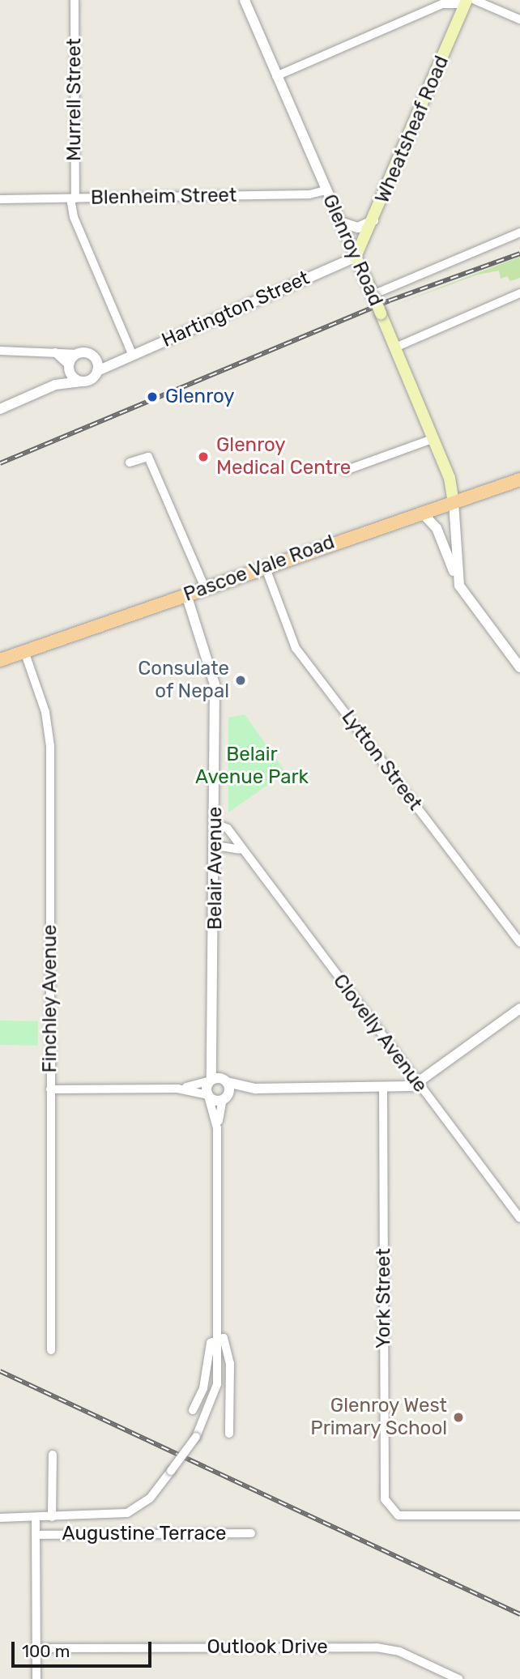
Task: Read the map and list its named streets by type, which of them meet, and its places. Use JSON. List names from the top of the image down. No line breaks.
{"streets":{"main road":["Wheatsheaf Road","Glenroy Road","Pascoe Vale Road"],"street":["Murrell Street","Blenheim Street","Hartington Street","Lytton Street","Belair Avenue","Finchley Avenue","Clovelly Avenue","York Street","Augustine Terrace","Outlook Drive"]},"crossings":[["Murrell Street","Blenheim Street"],["Murrell Street","Hartington Street"],["Wheatsheaf Road","Glenroy Road"],["Wheatsheaf Road","Hartington Street"],["Blenheim Street","Glenroy Road"],["Glenroy Road","Hartington Street"],["Glenroy Road","Pascoe Vale Road"],["Pascoe Vale Road","Lytton Street"],["Pascoe Vale Road","Belair Avenue"],["Pascoe Vale Road","Finchley Avenue"],["Belair Avenue","Clovelly Avenue"]],"parks":["Belair Avenue Park"],"places":["Glenroy","Glenroy Medical Centre","Consulate of Nepal","Glenroy West Primary School"],"scale_bar":"100 m"}
